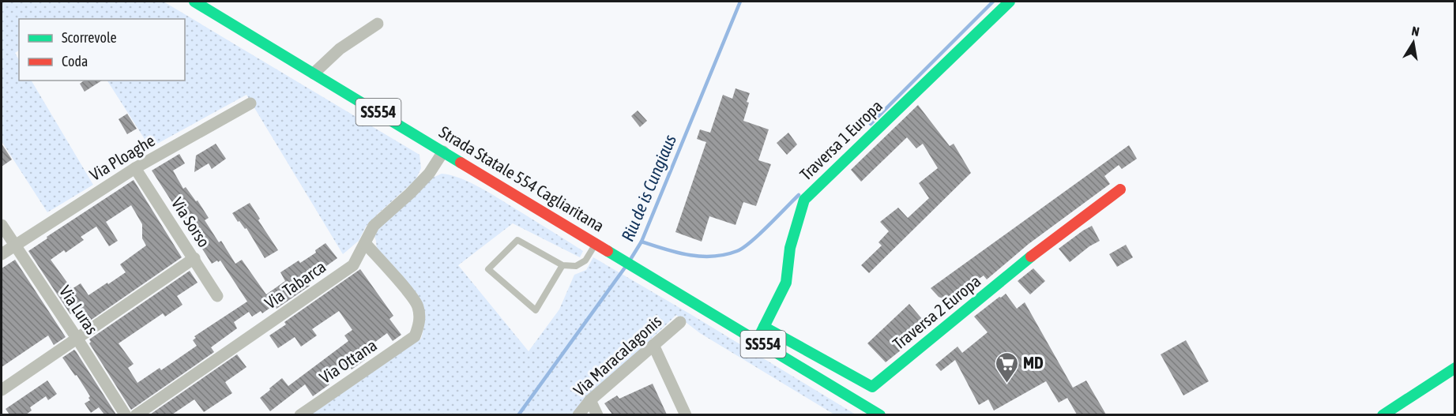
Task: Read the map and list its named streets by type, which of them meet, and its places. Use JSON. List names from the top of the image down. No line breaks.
{"streets":{"street":["SS554","Traversa 1 Europa","Via Ploaghe","Strada Statale 554 Cagliaritana","Via Sorso","Via Tabarca","Via Luras","Traversa 2 Europa","Via Maracalagonis","Via Ottana"]},"crossings":[["Traversa 1 Europa","Strada Statale 554 Cagliaritana"],["Traversa 1 Europa","Traversa 2 Europa"],["Via Ploaghe","Via Sorso"],["Via Ploaghe","Via Luras"],["Strada Statale 554 Cagliaritana","Via Tabarca"],["Via Tabarca","Via Ottana"]],"water":["Riu de is Cungiaus"],"places":{"supermarket":["MD"]},"legend":["Scorrevole","Coda"],"north":"top"}
